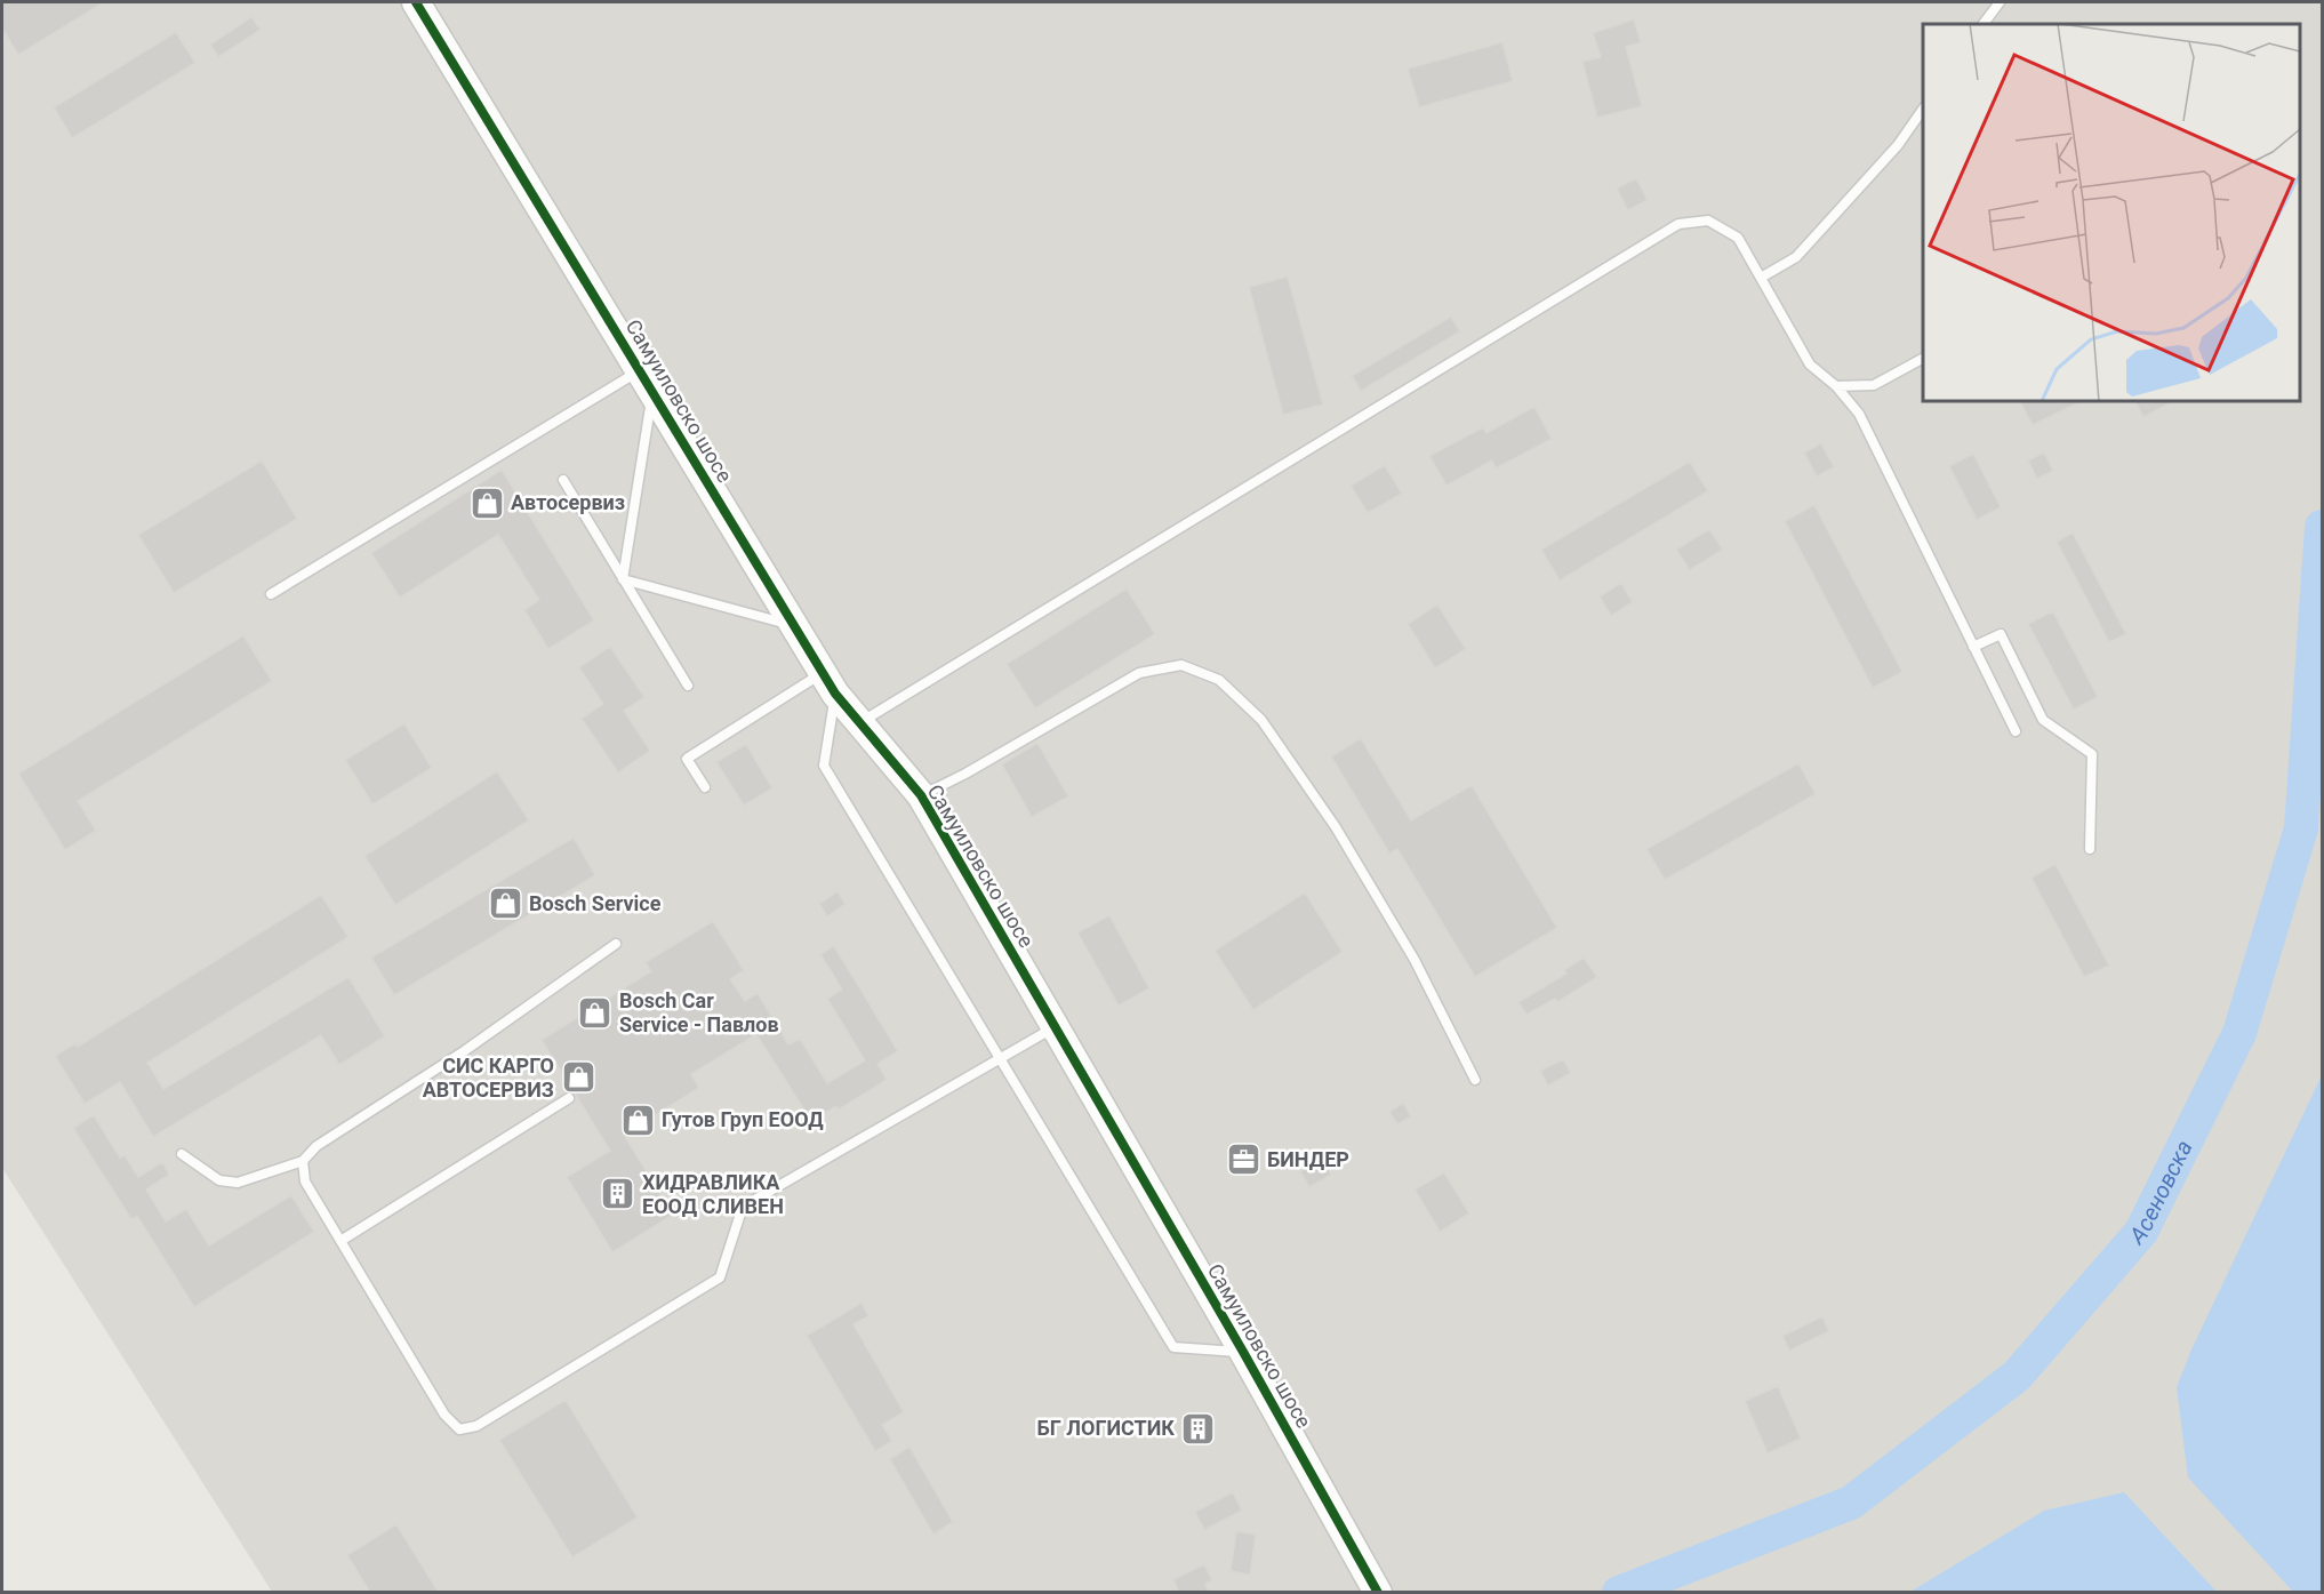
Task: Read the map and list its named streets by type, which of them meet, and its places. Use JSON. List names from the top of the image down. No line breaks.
{"streets":{"street":["Самуиловско шосе"]},"water":["Асеновска"],"places":{"shop":["Автосервиз","Bosch Service","Bosch Car Service - Павлов","СИС КАРГО АВТОСЕРВИЗ","Гутов Груп ЕООД"],"office":["БИНДЕР"],"building":["ХИДРАВЛИКА ЕООД СЛИВЕН","БГ ЛОГИСТИК"]}}
